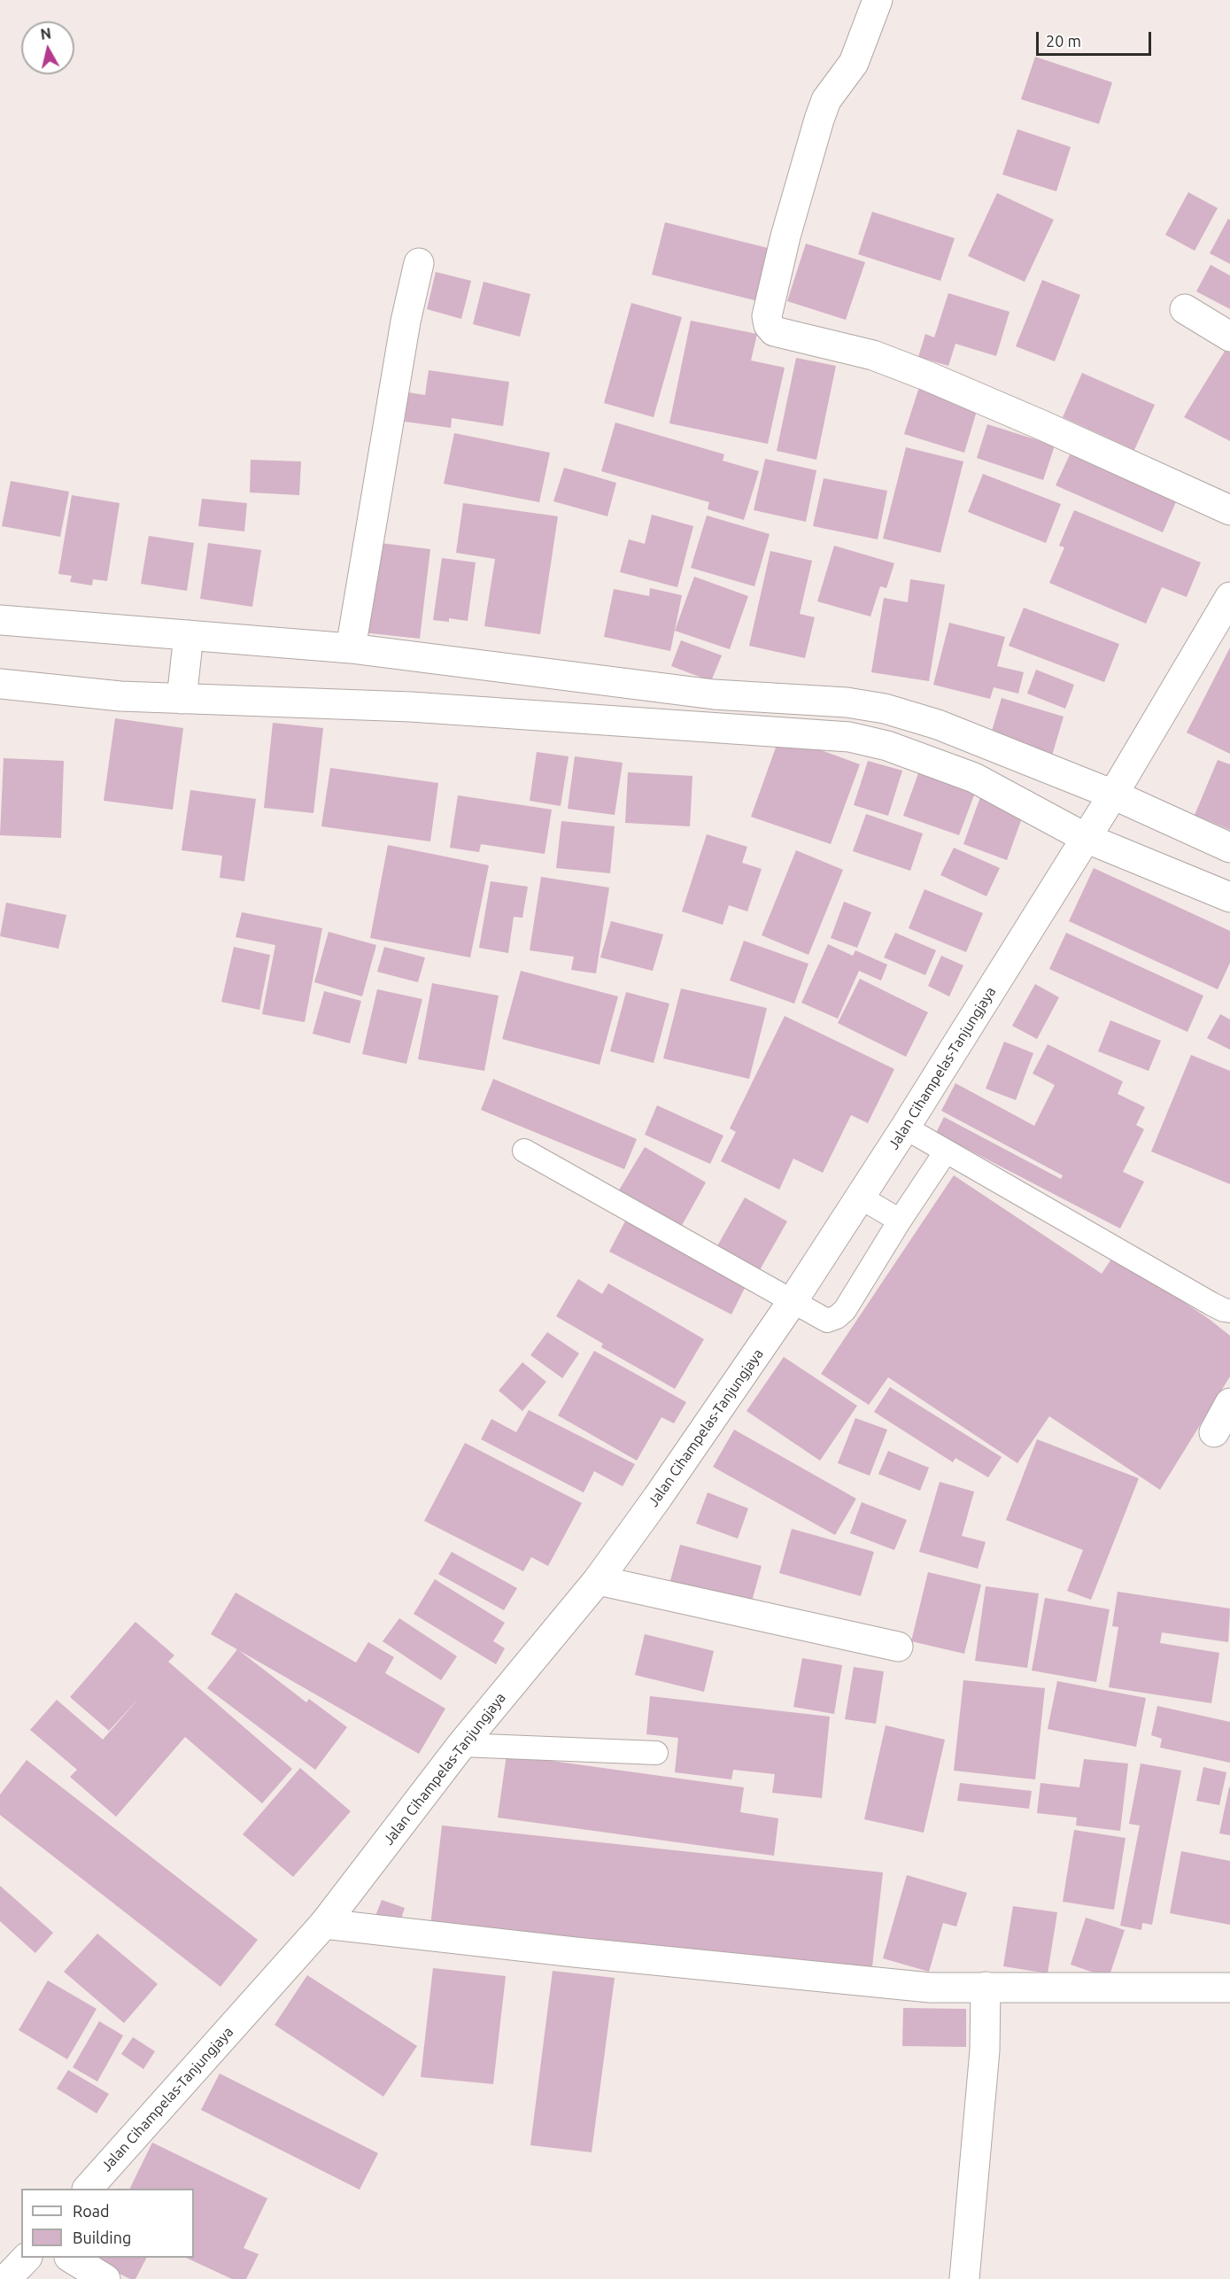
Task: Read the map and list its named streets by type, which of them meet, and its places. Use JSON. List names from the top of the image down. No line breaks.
{"streets":{"street":["Jalan Cihampelas-Tanjungjaya"]},"legend":["Road","Building"],"scale_bar":"20 m","north":"top"}
